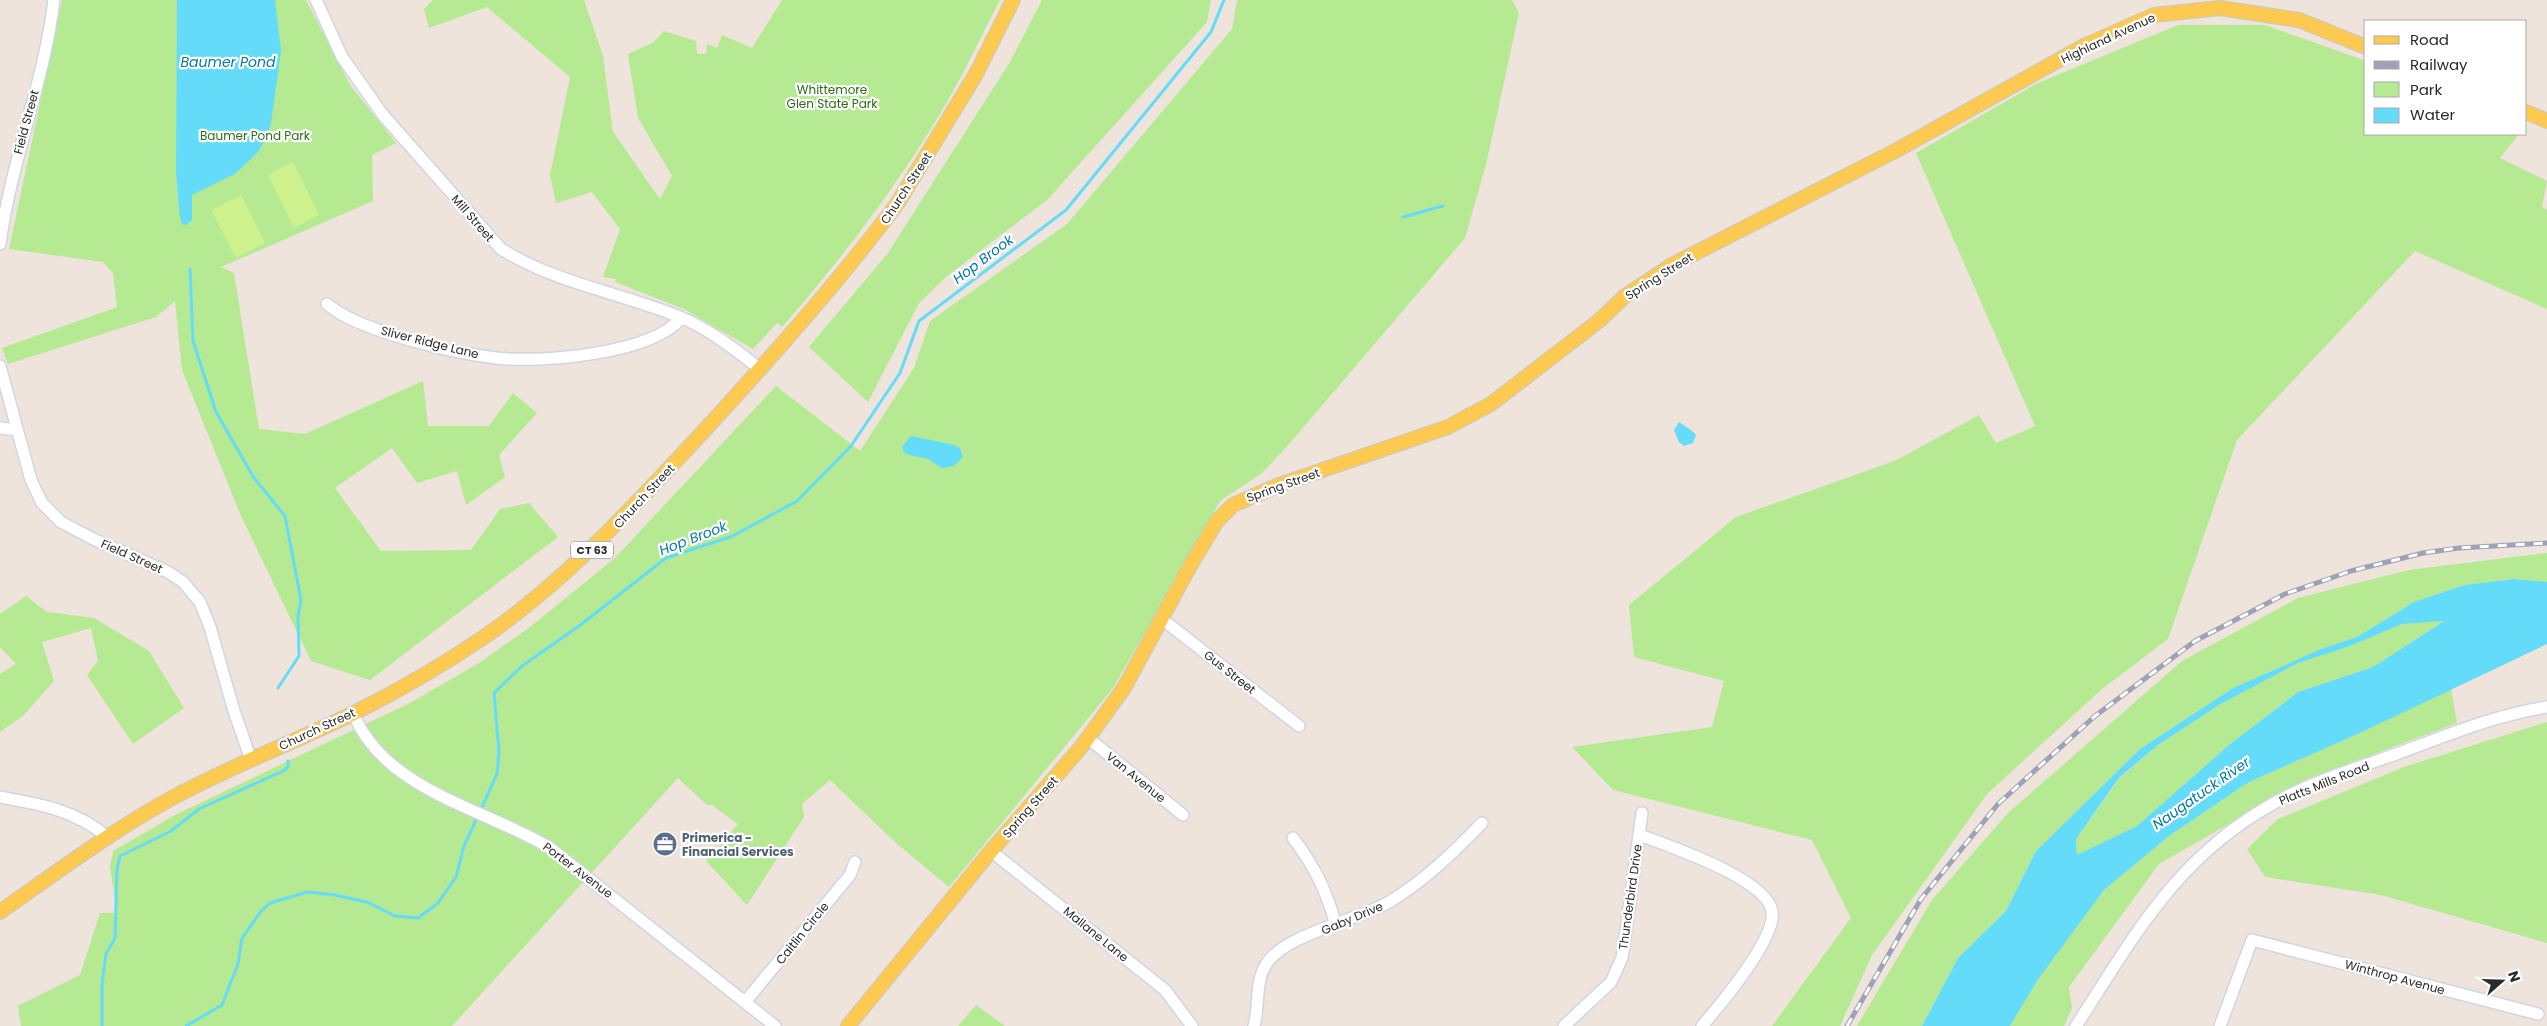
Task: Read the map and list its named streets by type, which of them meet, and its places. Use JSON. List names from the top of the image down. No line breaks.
{"streets":{"main road":["Highland Avenue","Church Street","Spring Street","CT 63"],"street":["Field Street","Mill Street","Sliver Ridge Lane","Gus Street","Van Avenue","Platts Mills Road","Porter Avenue","Thunderbird Drive","Gaby Drive","Caitlin Circle","Mallane Lane","Winthrop Avenue"]},"crossings":[["Highland Avenue","Spring Street"],["Field Street","Church Street"],["Church Street","Mill Street"],["Church Street","Porter Avenue"],["Mill Street","Sliver Ridge Lane"],["Spring Street","Gus Street"],["Spring Street","Van Avenue"],["Spring Street","Mallane Lane"],["Porter Avenue","Caitlin Circle"]],"water":["Baumer Pond","Hop Brook","Naugatuck River"],"parks":["Whittemore Glen State Park","Baumer Pond Park"],"places":{"office":["Primerica - Financial Services"]},"legend":["Road","Railway","Park","Water"],"north":"right"}
